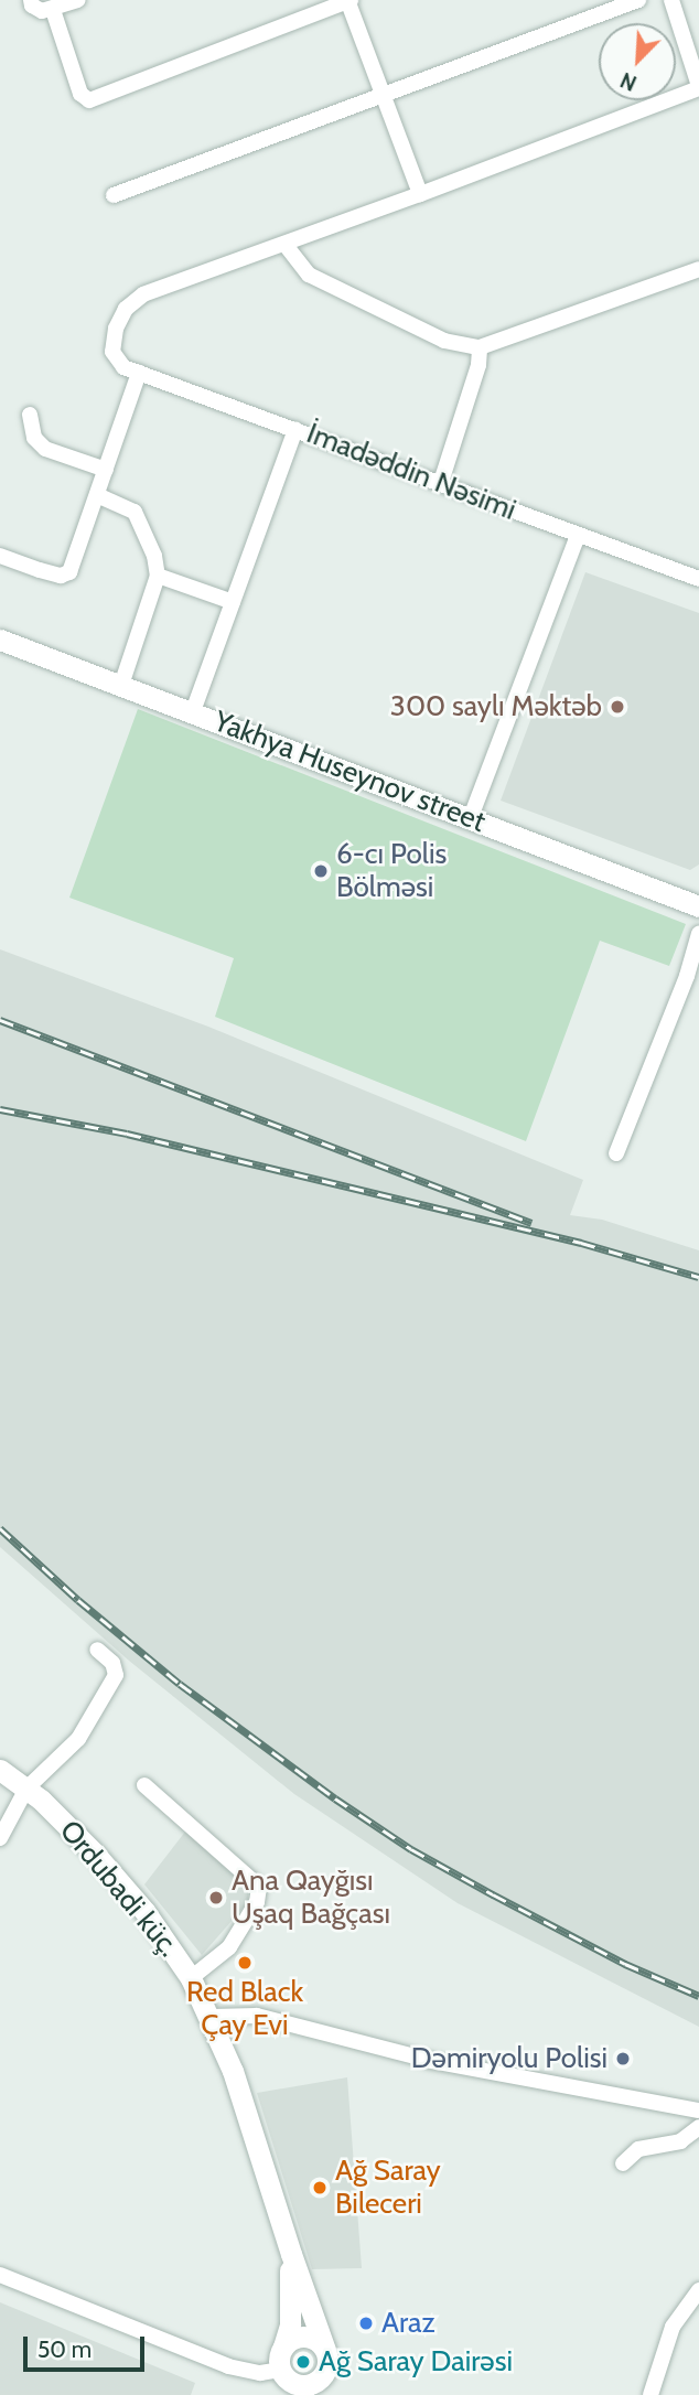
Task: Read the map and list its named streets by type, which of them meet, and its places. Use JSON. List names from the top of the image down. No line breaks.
{"streets":{"main road":["Yakhya Huseynov street","Ordubadi küç."],"street":["İmadəddin Nəsimi"]},"places":["300 saylı Məktəb","6-cı Polis Bölməsi","Ana Qayğısı Uşaq Bağçası","Red Black Çay Evi","Dəmiryolu Polisi","Ağ Saray Bileceri","Araz","Ağ Saray Dairəsi"],"scale_bar":"50 m","north":"bottom left"}
